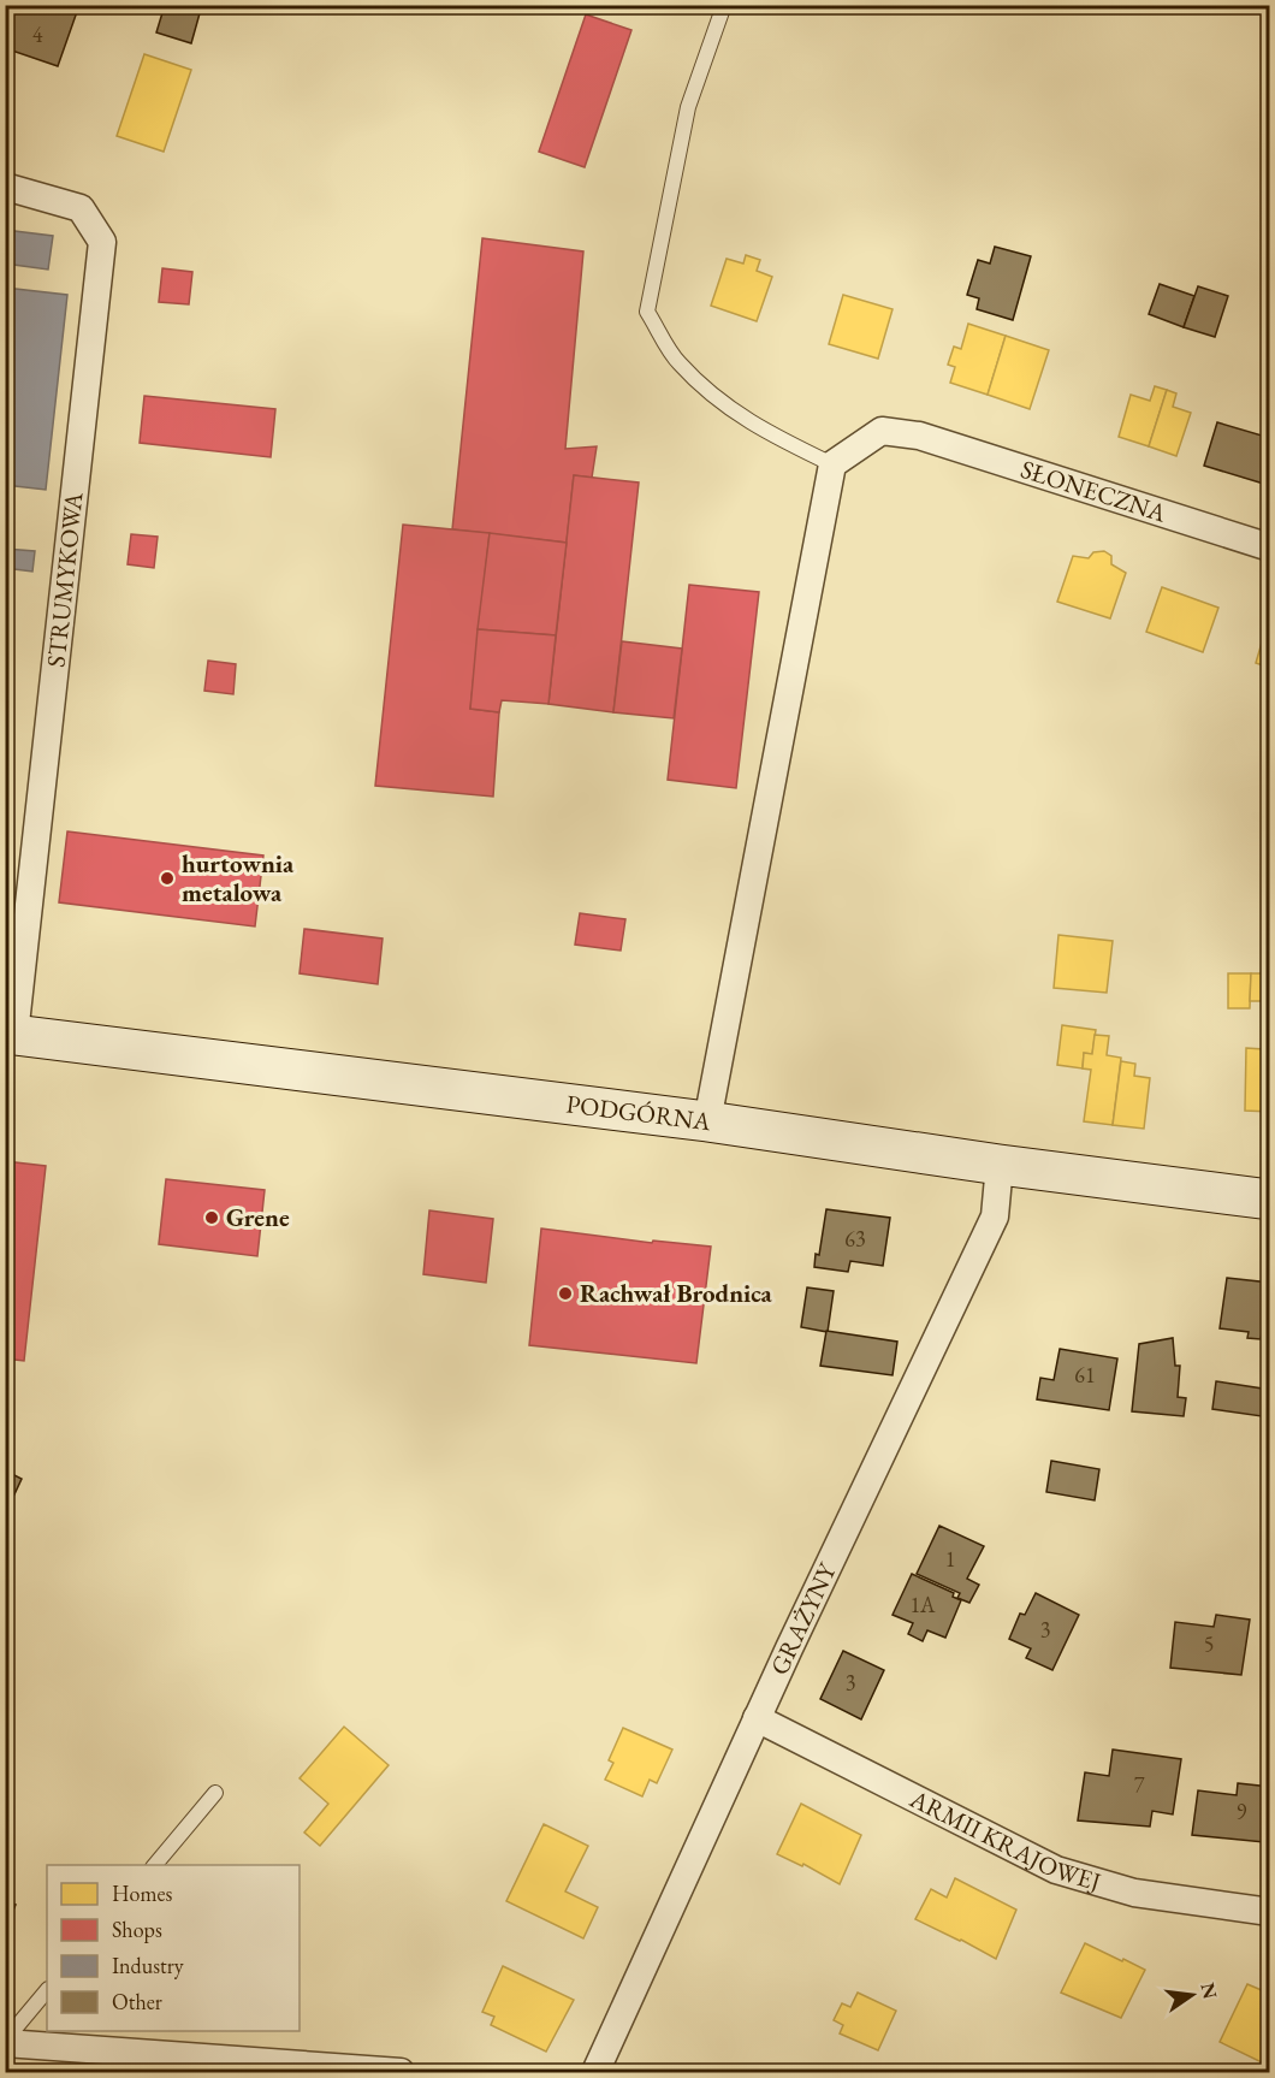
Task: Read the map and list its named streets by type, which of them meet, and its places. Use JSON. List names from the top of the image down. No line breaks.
{"streets":{"main road":["PODGÓRNA"],"street":["SŁONECZNA","STRUMYKOWA","GRAŻYNY","ARMII KRAJOWEJ"]},"crossings":[["STRUMYKOWA","PODGÓRNA"],["PODGÓRNA","GRAŻYNY"],["GRAŻYNY","ARMII KRAJOWEJ"]],"places":["hurtownia metalowa","Grene","Rachwał Brodnica"],"house_numbers":["4","63","61","1","1A","3","5","3","7","9"],"legend":["Homes","Shops","Industry","Other"],"north":"right"}
